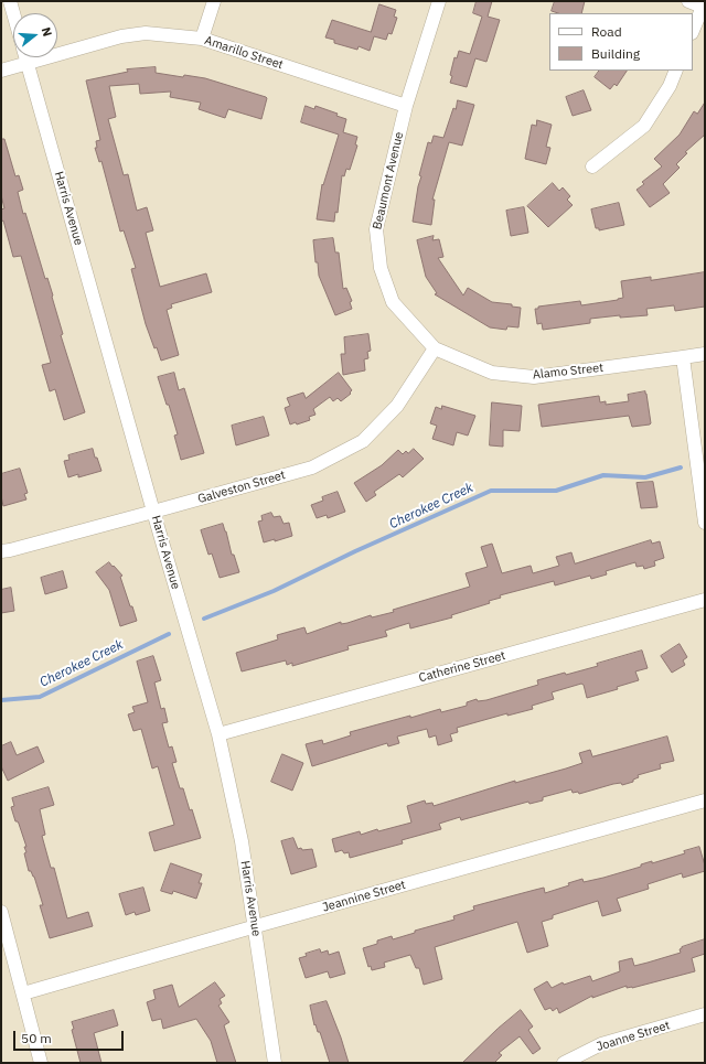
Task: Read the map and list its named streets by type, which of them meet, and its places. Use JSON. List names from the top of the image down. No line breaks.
{"streets":{"street":["Amarillo Street","Beaumont Avenue","Harris Avenue","Alamo Street","Galveston Street","Catherine Street","Jeannine Street","Joanne Street"]},"crossings":[["Amarillo Street","Beaumont Avenue"],["Amarillo Street","Harris Avenue"],["Beaumont Avenue","Alamo Street"],["Beaumont Avenue","Galveston Street"],["Harris Avenue","Galveston Street"],["Harris Avenue","Catherine Street"],["Harris Avenue","Jeannine Street"],["Alamo Street","Galveston Street"]],"water":["Cherokee Creek"],"legend":["Road","Building"],"scale_bar":"50 m","north":"right"}
